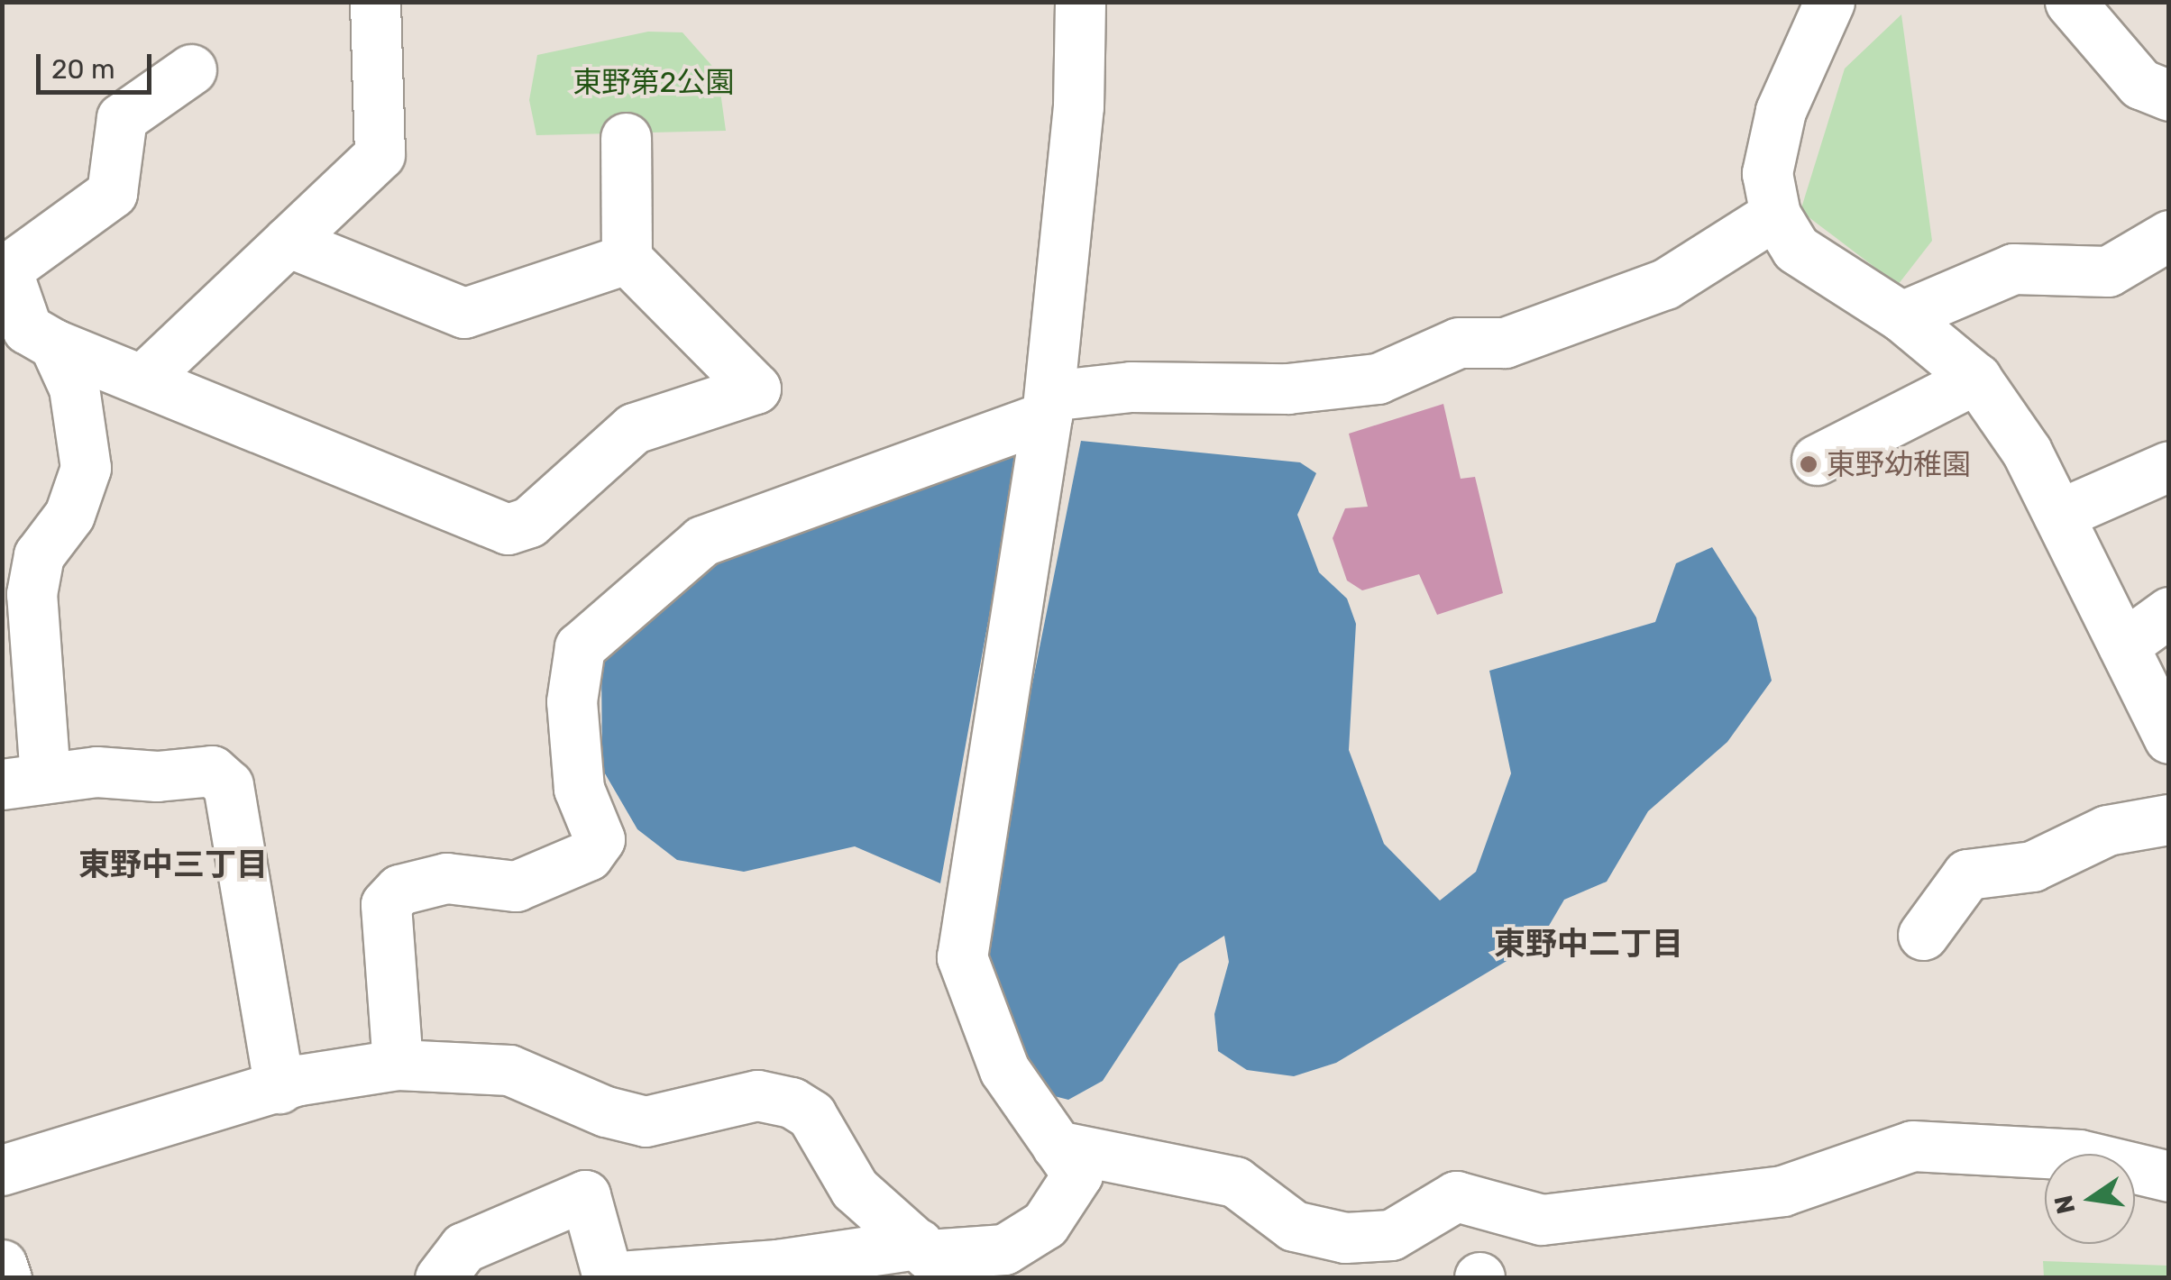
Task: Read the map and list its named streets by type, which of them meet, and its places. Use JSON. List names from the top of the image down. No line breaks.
{"districts":["東野中三丁目","東野中二丁目"],"parks":["東野第2公園"],"places":["東野幼稚園"],"scale_bar":"20 m","north":"left"}
